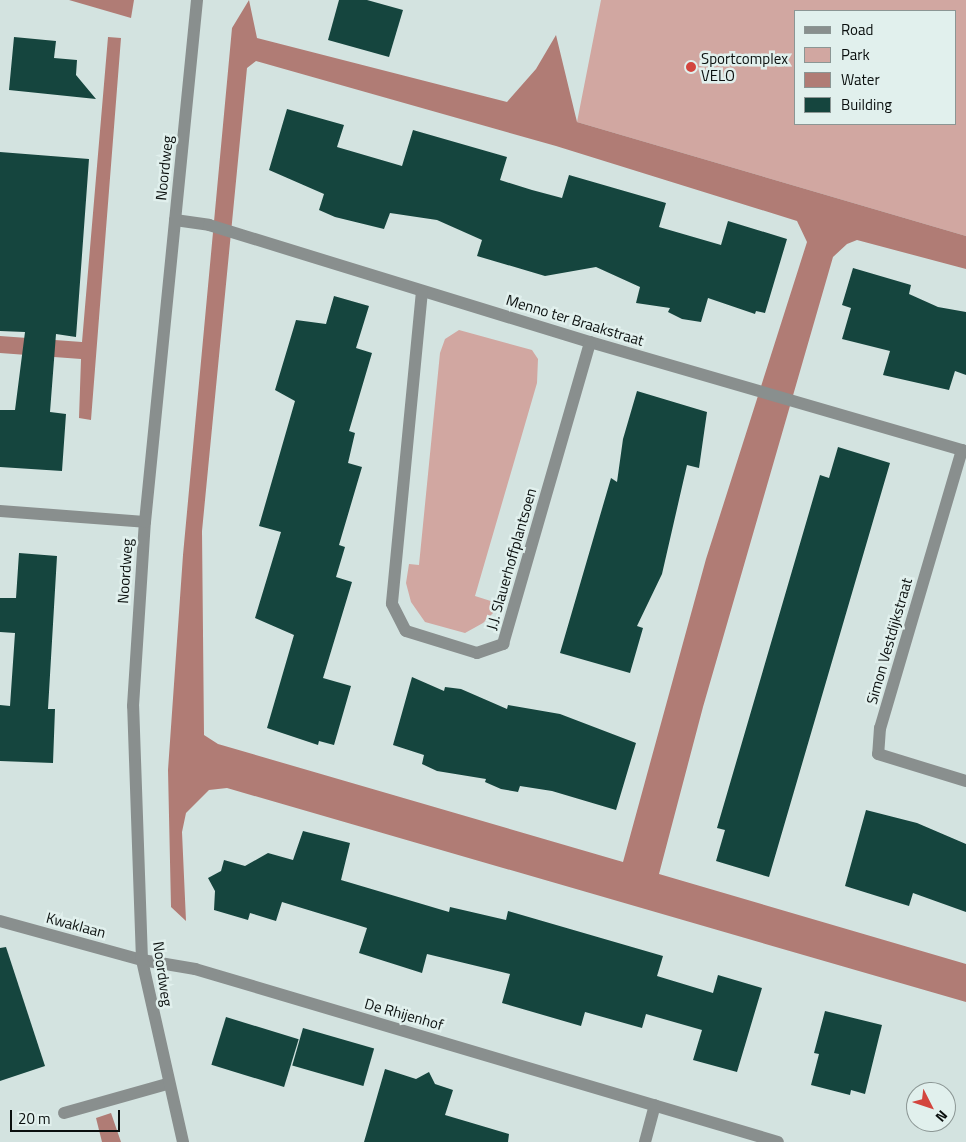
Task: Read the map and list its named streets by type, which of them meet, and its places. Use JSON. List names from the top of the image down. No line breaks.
{"streets":{"street":["Noordweg","Menno ter Braakstraat","J.J. Slauerhoffplantsoen","Simon Vestdijkstraat","Kwaklaan","De Rhijenhof"]},"crossings":[["Noordweg","Menno ter Braakstraat"],["Noordweg","Kwaklaan"],["Noordweg","De Rhijenhof"],["Menno ter Braakstraat","J.J. Slauerhoffplantsoen"],["Menno ter Braakstraat","Simon Vestdijkstraat"],["Kwaklaan","De Rhijenhof"]],"places":["Sportcomplex VELO"],"legend":["Road","Park","Water","Building"],"scale_bar":"20 m","north":"bottom right"}
